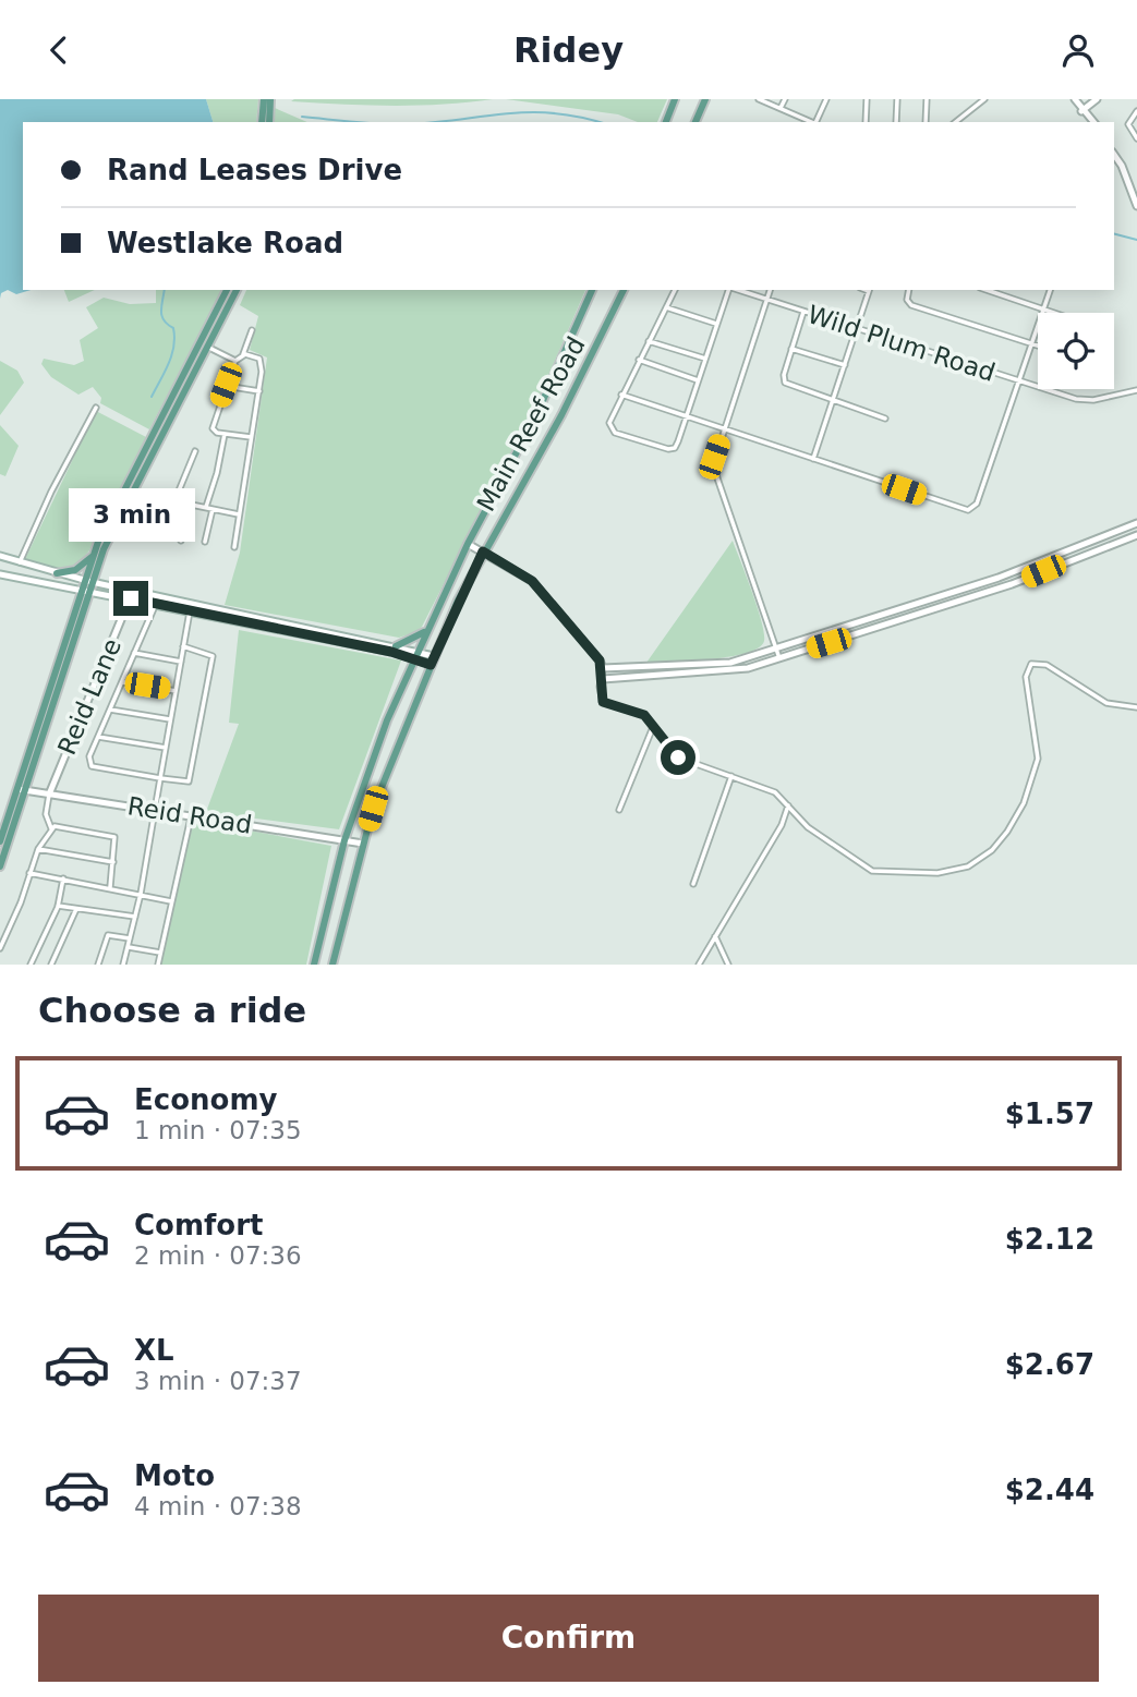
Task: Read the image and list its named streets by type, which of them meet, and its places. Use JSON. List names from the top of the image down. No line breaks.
{"streets":{"main road":["Main Reef Road"],"street":["Wild Plum Road","Reid Lane","Reid Road"]},"crossings":[["Main Reef Road","Reid Road"],["Reid Lane","Reid Road"]],"page":{"header":"Ridey","banner":["Rand Leases Drive","Westlake Road"],"bubble":"3 min","heading":"Choose a ride","list":[{"name":"Economy","note":"1 min · 07:35","value":"$1.57"},{"name":"Comfort","note":"2 min · 07:36","value":"$2.12"},{"name":"XL","note":"3 min · 07:37","value":"$2.67"},{"name":"Moto","note":"4 min · 07:38","value":"$2.44"}],"buttons":"Confirm"}}
